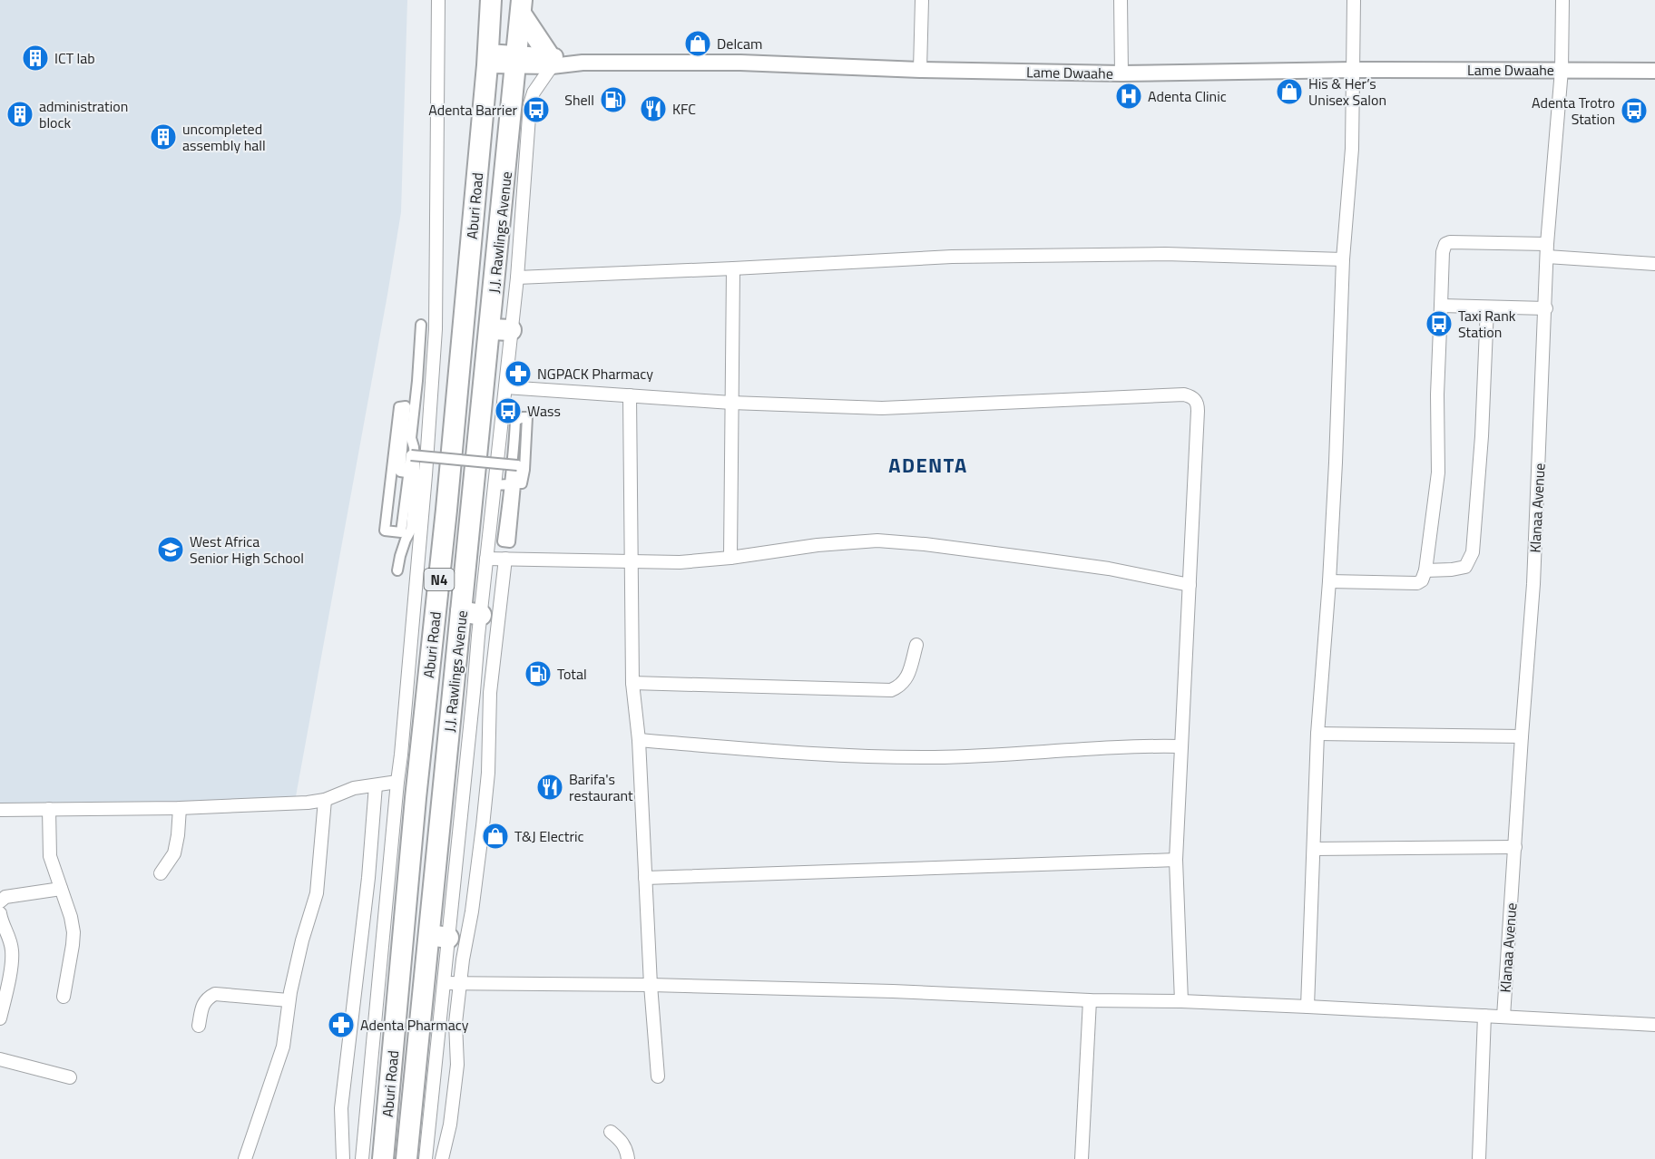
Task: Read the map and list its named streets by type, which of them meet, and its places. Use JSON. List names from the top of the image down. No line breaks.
{"streets":{"highway":["Aburi Road","J.J. Rawlings Avenue","N4"],"street":["Lame Dwaahe","Klanaa Avenue"]},"crossings":[["Lame Dwaahe","Aburi Road"],["Lame Dwaahe","J.J. Rawlings Avenue"],["Lame Dwaahe","Klanaa Avenue"],["Lame Dwaahe","N4"],["J.J. Rawlings Avenue","N4"]],"districts":["ADENTA"],"places":{"shop":["Delcam","His & Her’s Unisex Salon","T&J Electric"],"building":["ICT lab","administration block","uncompleted assembly hall"],"hospital":["Adenta Clinic"],"fuel station":["Shell","Total"],"restaurant":["KFC","Barifa's restaurant"],"bus stop":["Adenta Barrier","Adenta Trotro Station","Taxi Rank Station","Wass"],"pharmacy":["NGPACK Pharmacy","Adenta Pharmacy"],"school or university":["West Africa Senior High School"]}}
